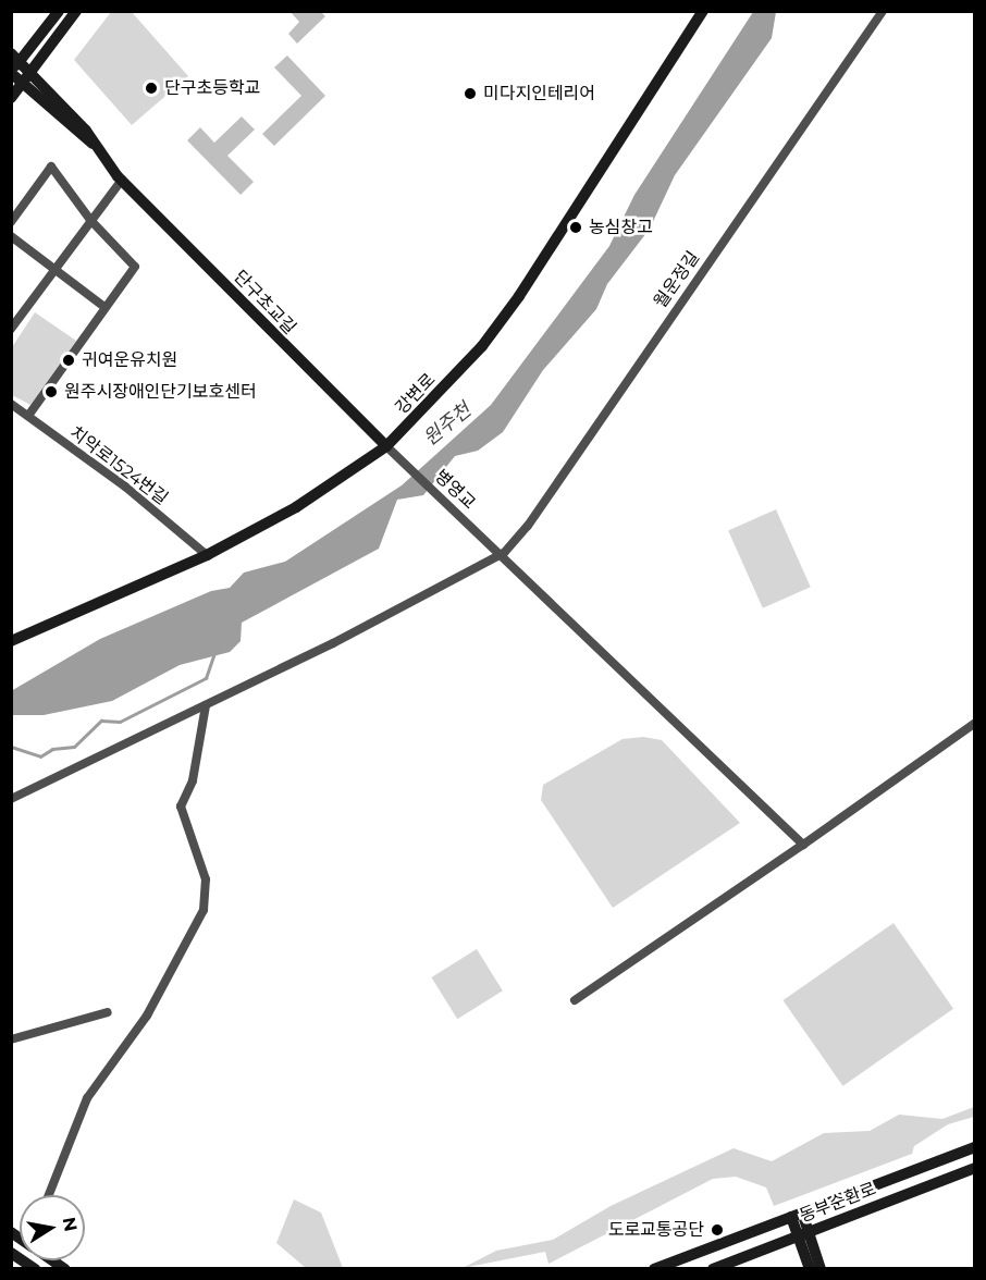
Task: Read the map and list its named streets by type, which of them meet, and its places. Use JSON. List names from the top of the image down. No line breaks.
{"streets":{"street":["월운정길","단구초교길","강변로","치악로1524번길","병영교","동부순환로"]},"crossings":[["월운정길","병영교"],["단구초교길","강변로"],["단구초교길","병영교"],["강변로","치악로1524번길"],["강변로","병영교"]],"water":["원주천"],"places":["단구초등학교","미다지인테리어","농심창고","귀여운유치원","원주시장애인단기보호센터","도로교통공단"],"north":"right"}
